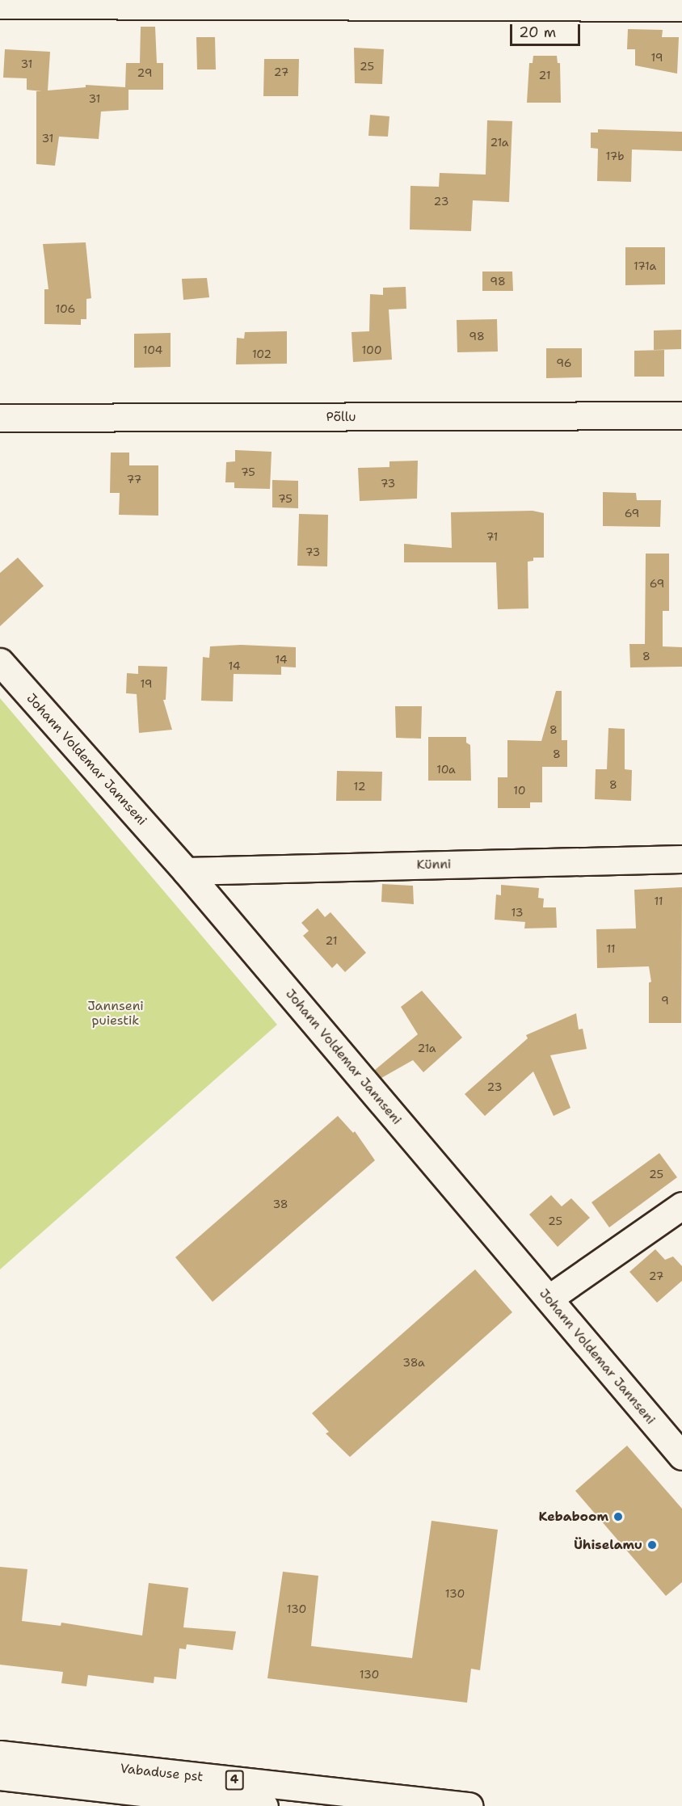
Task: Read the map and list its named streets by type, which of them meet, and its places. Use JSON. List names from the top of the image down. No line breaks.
{"streets":{"main road":["Põllu","Johann Voldemar Jannseni","Künni","Vabaduse pst","4"]},"crossings":[["Johann Voldemar Jannseni","Künni"]],"parks":["Jannseni puiestik"],"places":["Kebaboom","Ühiselamu"],"house_numbers":["19","31","25","27","29","21","31","31","21a","17b","23","171a","98","106","98","104","100","102","96","75","77","73","75","69","71","73","69","8","14","14","19","8","8","10a","8","12","10","11","13","21","11","9","21a","23","25","38","25","27","38a","130","130","130"],"scale_bar":"20 m"}
